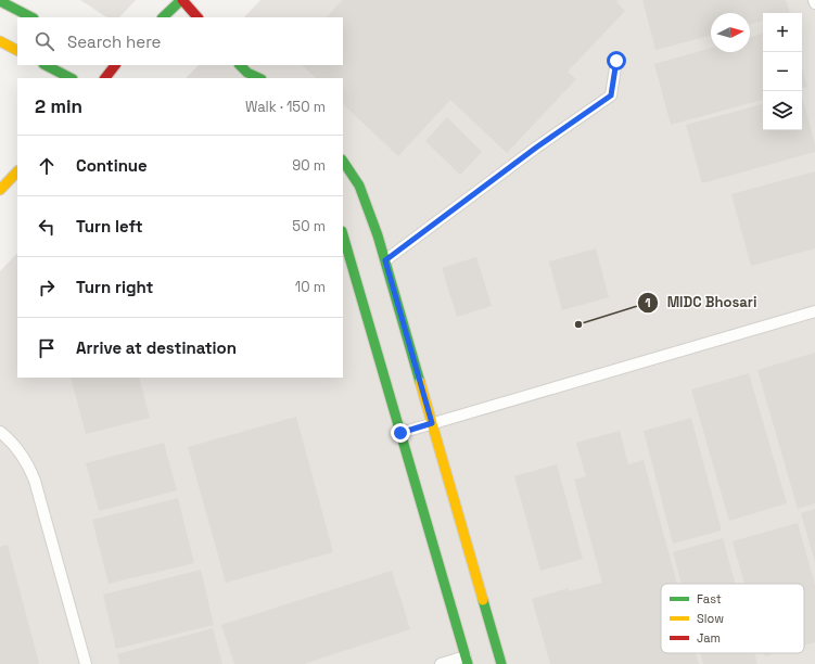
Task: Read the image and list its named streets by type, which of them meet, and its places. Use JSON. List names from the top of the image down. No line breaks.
{"places":["MIDC Bhosari"],"legend":["Fast","Slow","Jam"],"north":"right","page":{"map_buttons":["+","−"],"search":"Search here","heading":["2 min","Walk · 150 m"],"list":[["Continue","90 m"],["Turn left","50 m"],["Turn right","10 m"],"Arrive at destination"]}}
